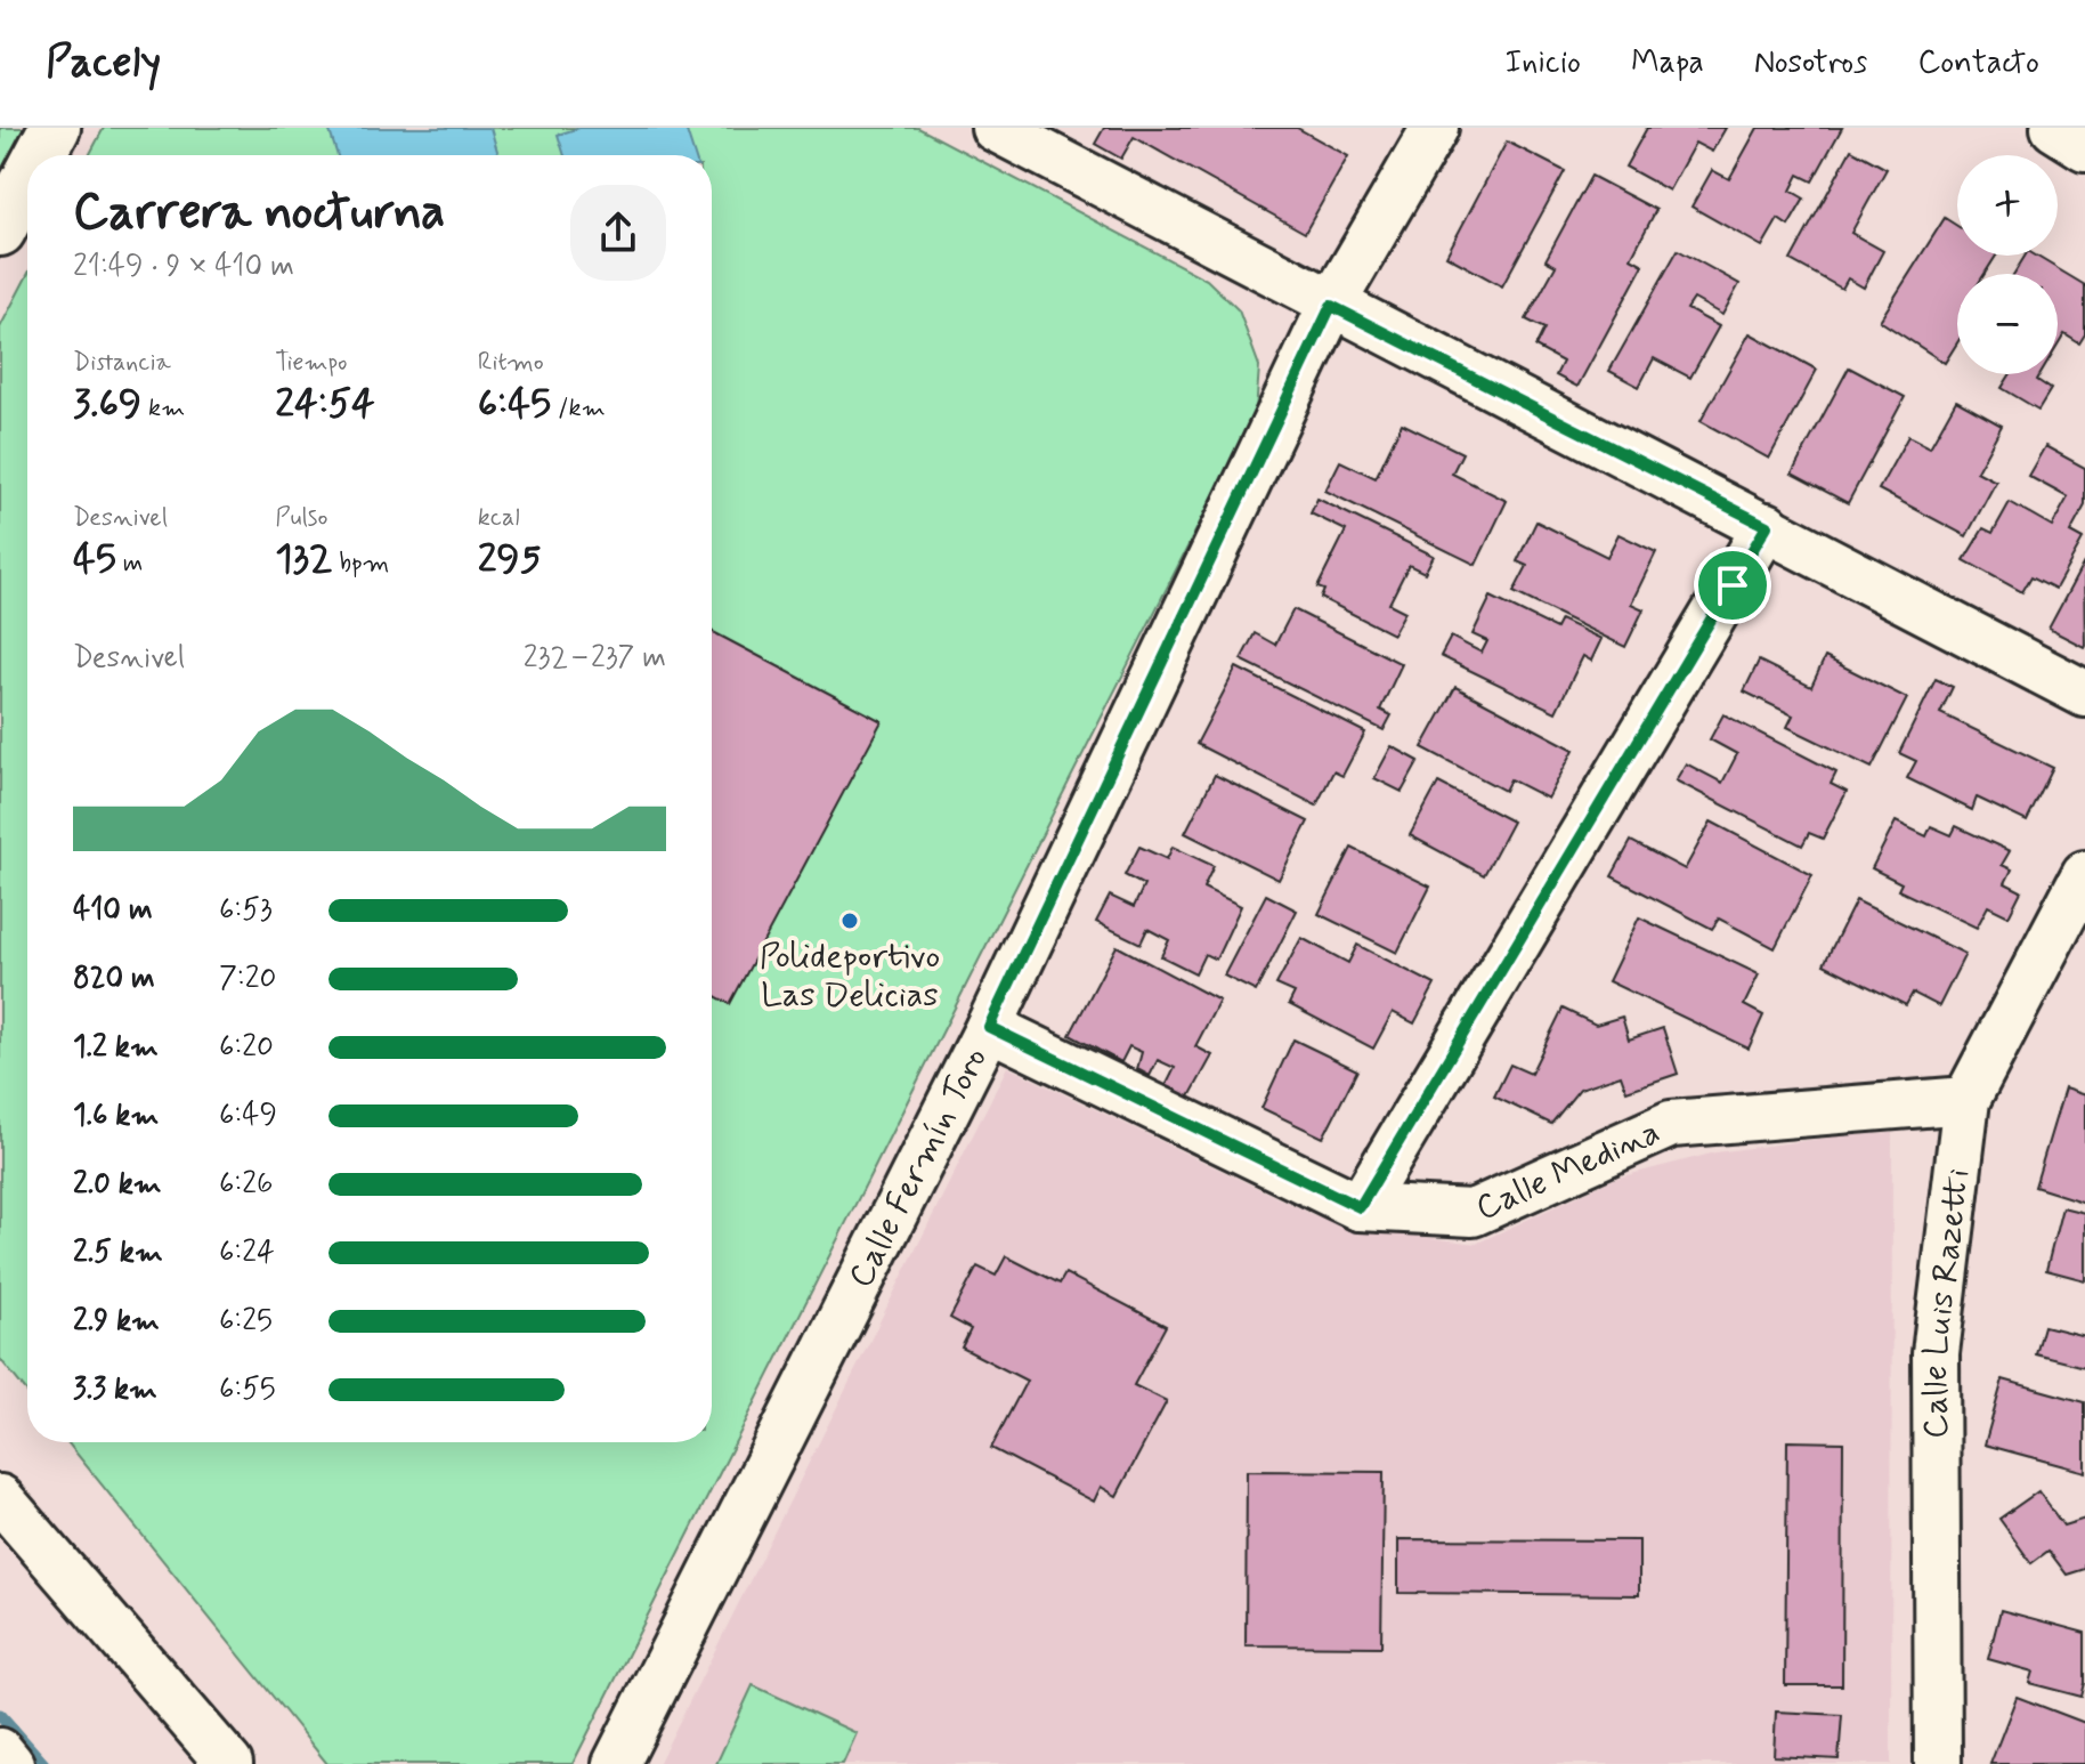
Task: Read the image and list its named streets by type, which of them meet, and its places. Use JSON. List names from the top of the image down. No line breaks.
{"streets":{"street":["Calle Fermín Toro","Calle Medina","Calle Luis Razetti"]},"crossings":[["Calle Fermín Toro","Calle Medina"],["Calle Medina","Calle Luis Razetti"]],"places":["Polideportivo Las Delicias"],"page":{"header":"Pacely","nav":["Inicio","Mapa","Nosotros","Contacto"],"map_buttons":["+","−"],"heading":["Carrera nocturna","21:49 · 9 × 410 m"],"stats":[["Distancia","3.69 km"],["Tiempo","24:54"],["Ritmo","6:45 /km"],["Desnivel","45 m"],["Pulso","132 bpm"],["kcal","295"]],"chart":["Desnivel","232–237 m"],"list":[{"name":"410 m","note":"6:53"},{"name":"820 m","note":"7:20"},{"name":"1.2 km","note":"6:20"},{"name":"1.6 km","note":"6:49"},{"name":"2.0 km","note":"6:26"},{"name":"2.5 km","note":"6:24"},{"name":"2.9 km","note":"6:25"},{"name":"3.3 km","note":"6:55"}]}}
